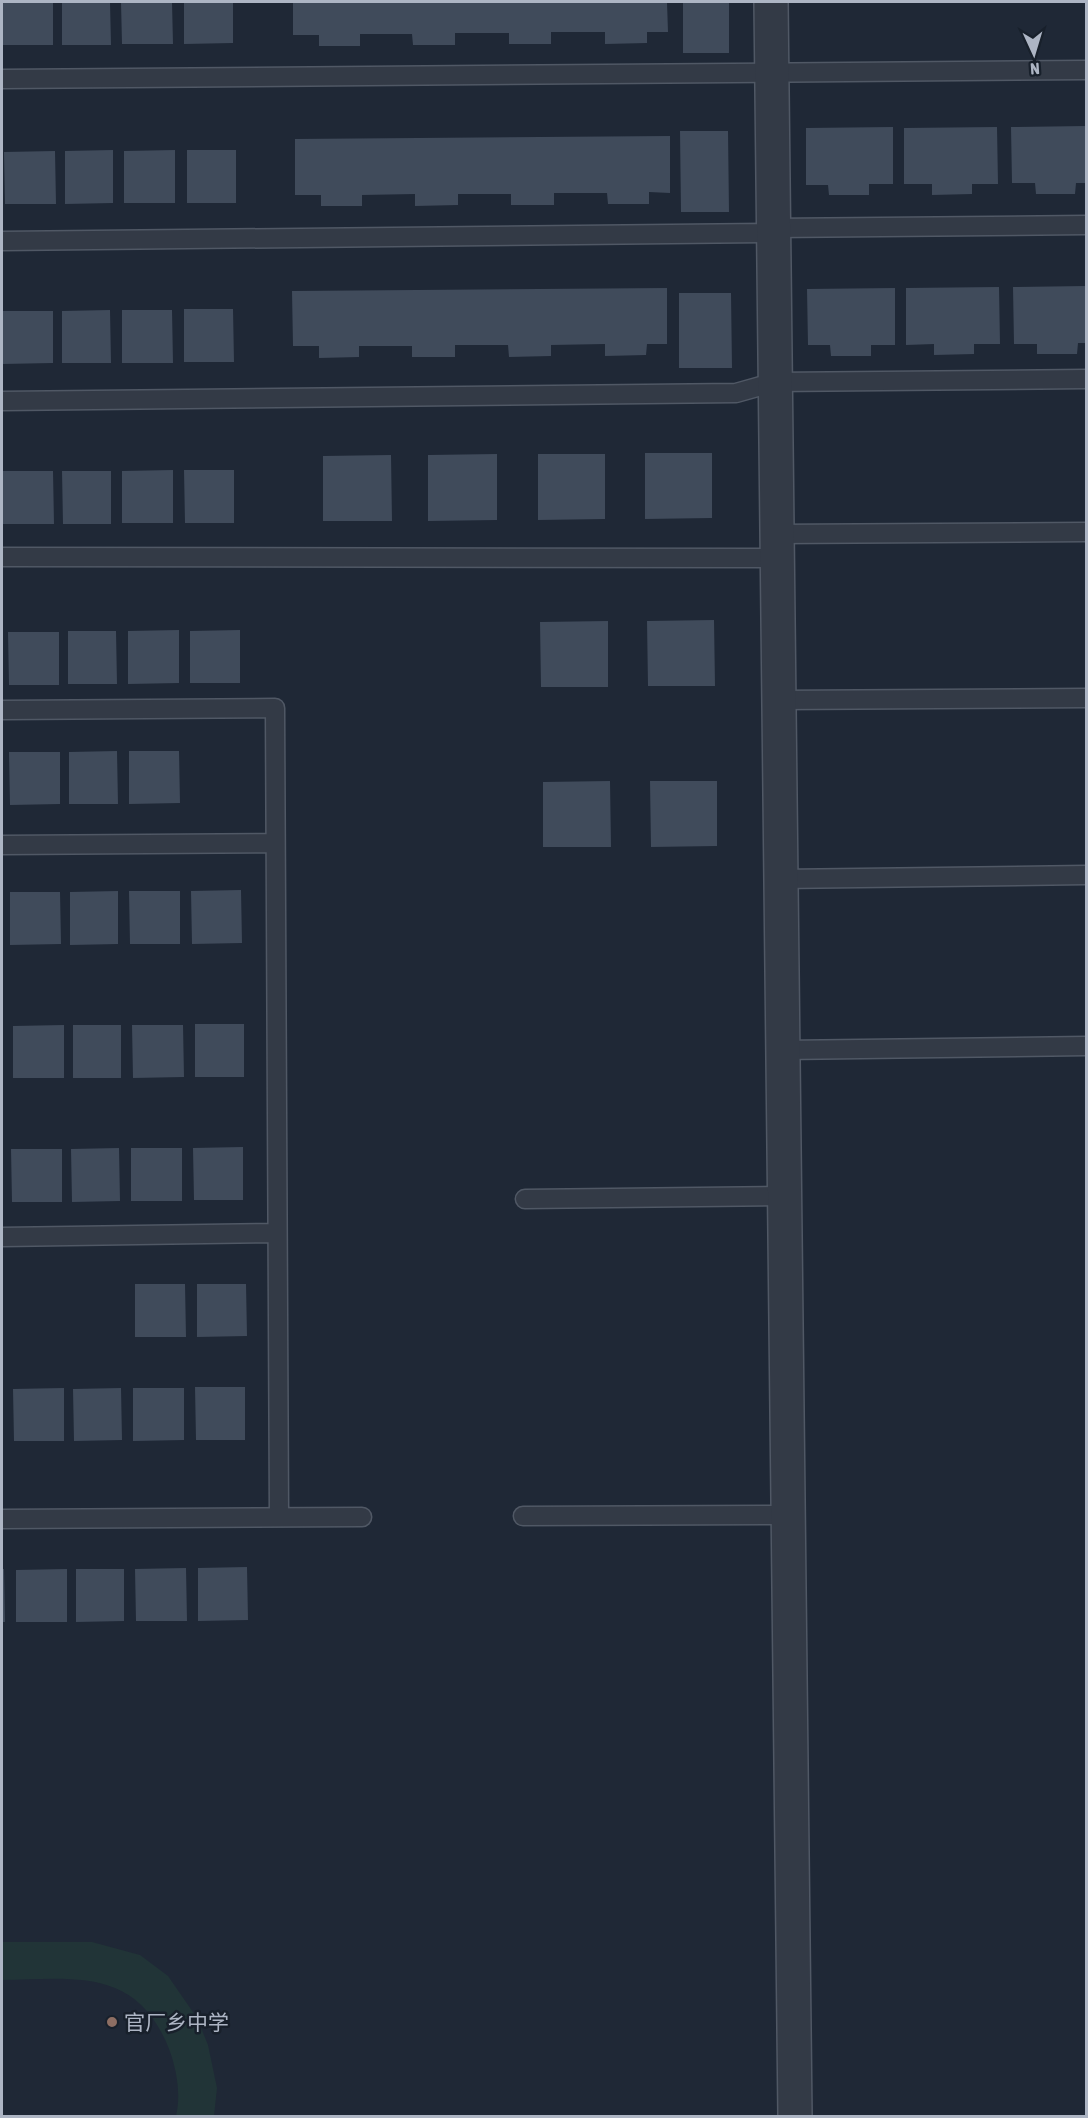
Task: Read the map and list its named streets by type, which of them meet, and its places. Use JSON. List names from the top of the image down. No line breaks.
{"places":["官厂乡中学"],"north":"bottom"}
